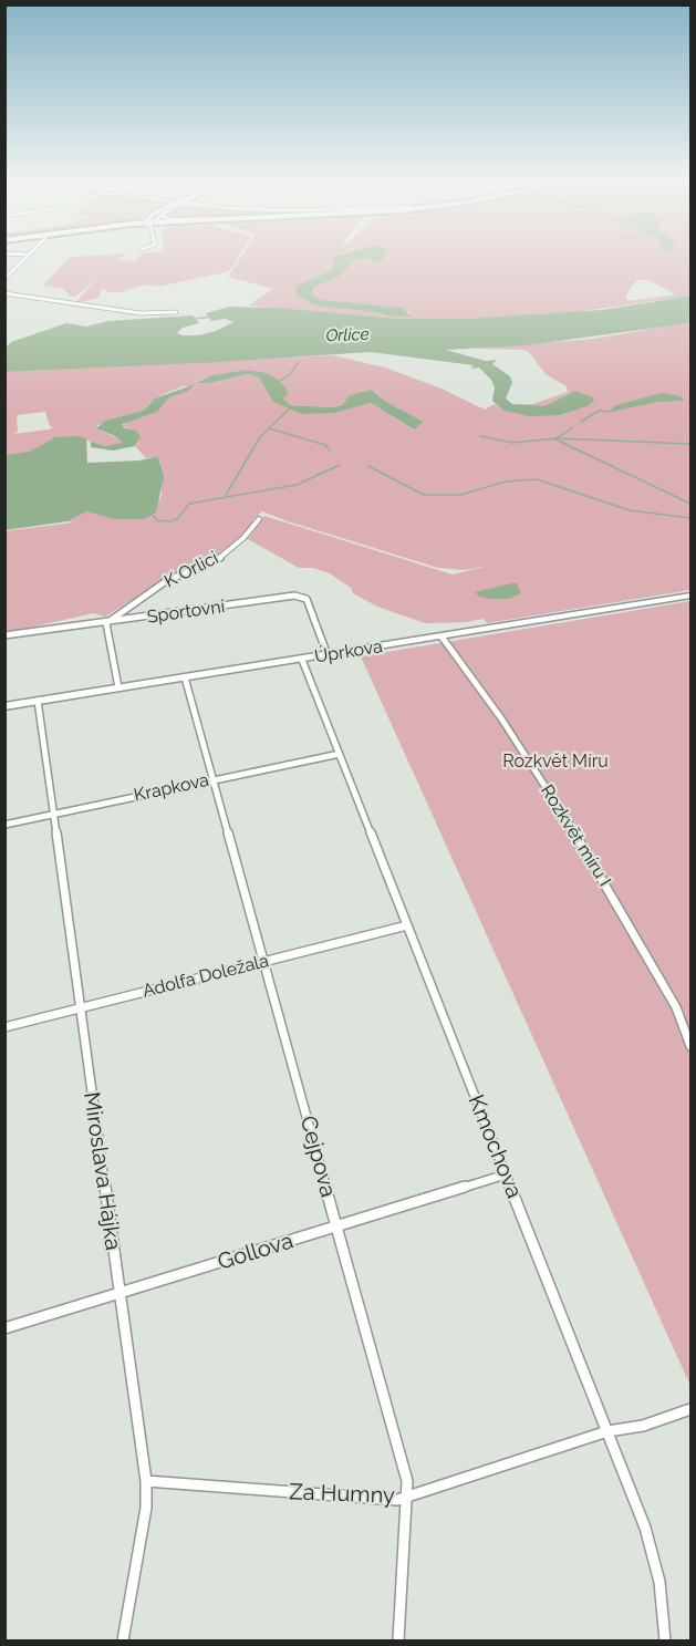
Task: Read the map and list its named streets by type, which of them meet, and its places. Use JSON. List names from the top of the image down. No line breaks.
{"streets":{"street":["K Orlici","Sportovní","Úprkova","Krapkova","Rozkvět míru I","Adolfa Doležala","Kmochova","Cejpova","Miroslava Hájka","Gollova","Za Humny"]},"crossings":[["K Orlici","Sportovní"],["Sportovní","Úprkova"],["Úprkova","Rozkvět míru I"],["Úprkova","Kmochova"],["Úprkova","Cejpova"],["Úprkova","Miroslava Hájka"],["Krapkova","Kmochova"],["Krapkova","Cejpova"],["Krapkova","Miroslava Hájka"],["Adolfa Doležala","Kmochova"],["Adolfa Doležala","Cejpova"],["Adolfa Doležala","Miroslava Hájka"],["Kmochova","Gollova"],["Kmochova","Za Humny"],["Cejpova","Gollova"],["Cejpova","Za Humny"],["Miroslava Hájka","Gollova"],["Miroslava Hájka","Za Humny"]],"water":["Orlice"],"parks":["Rozkvět Míru"]}
